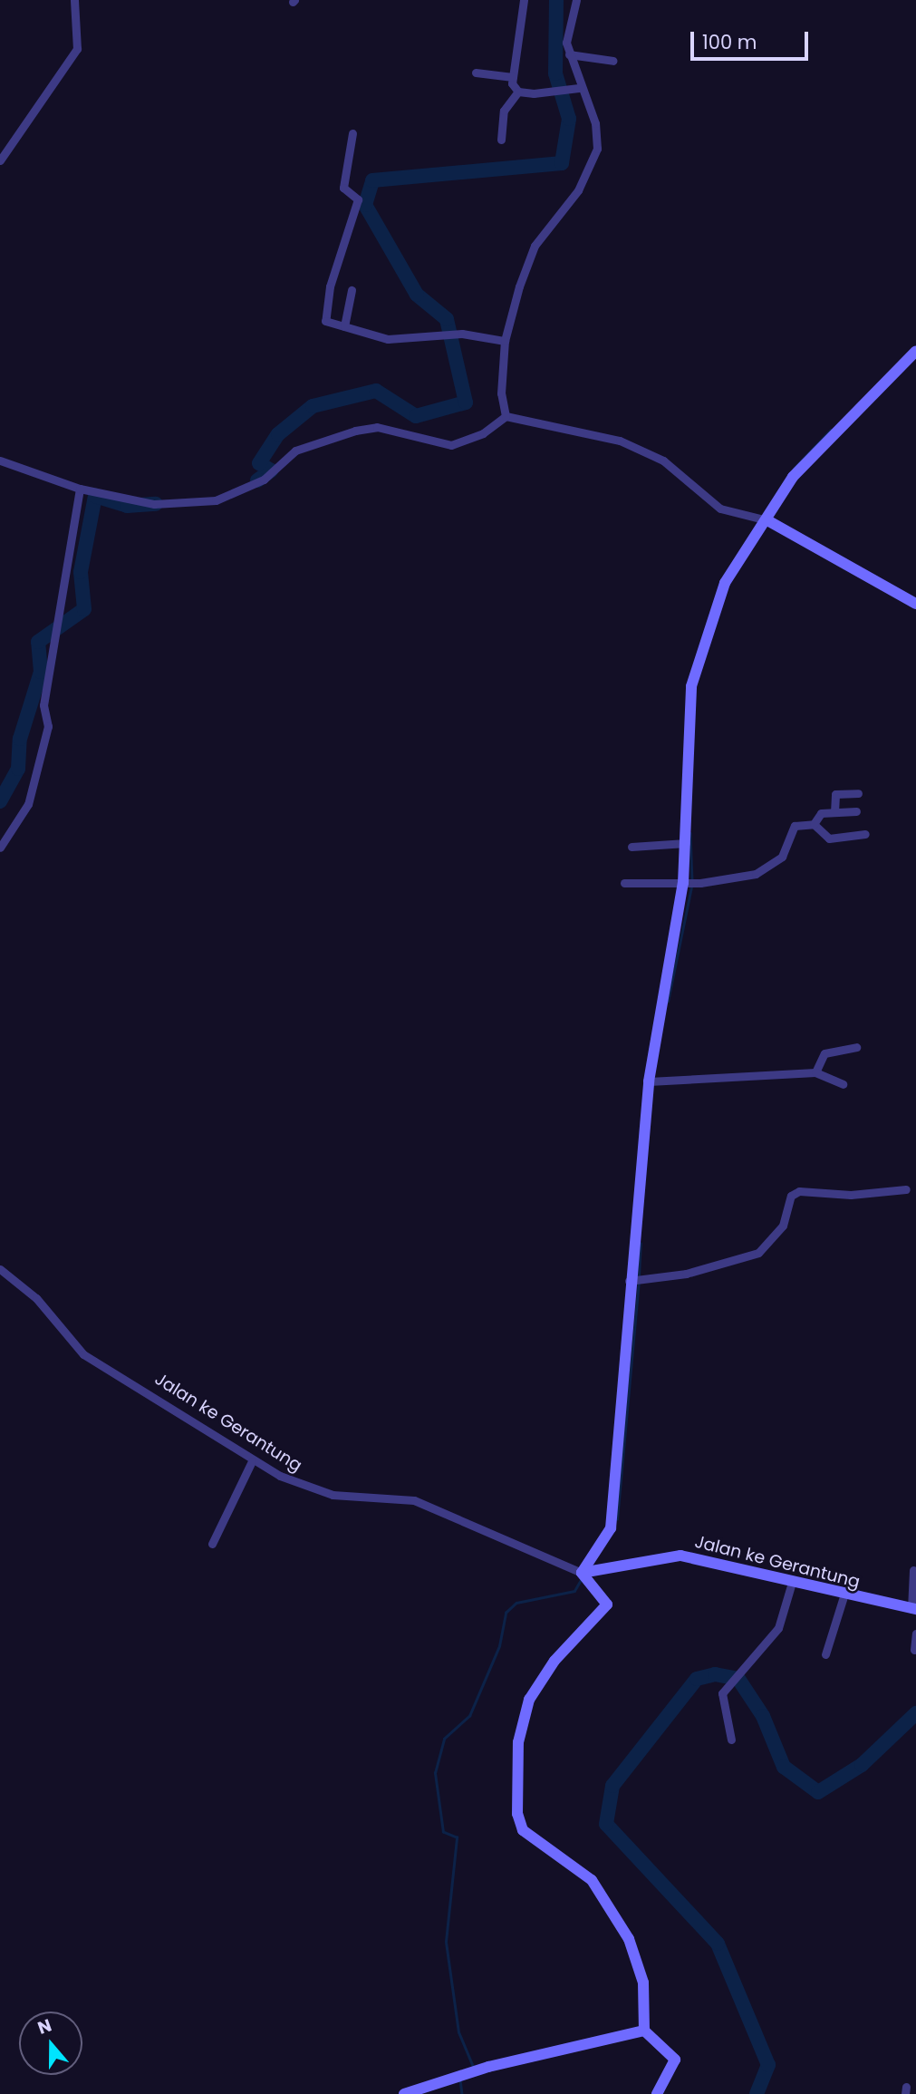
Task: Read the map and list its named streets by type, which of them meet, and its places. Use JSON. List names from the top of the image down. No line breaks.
{"streets":{"street":["Jalan ke Gerantung"]},"scale_bar":"100 m","north":"top"}
